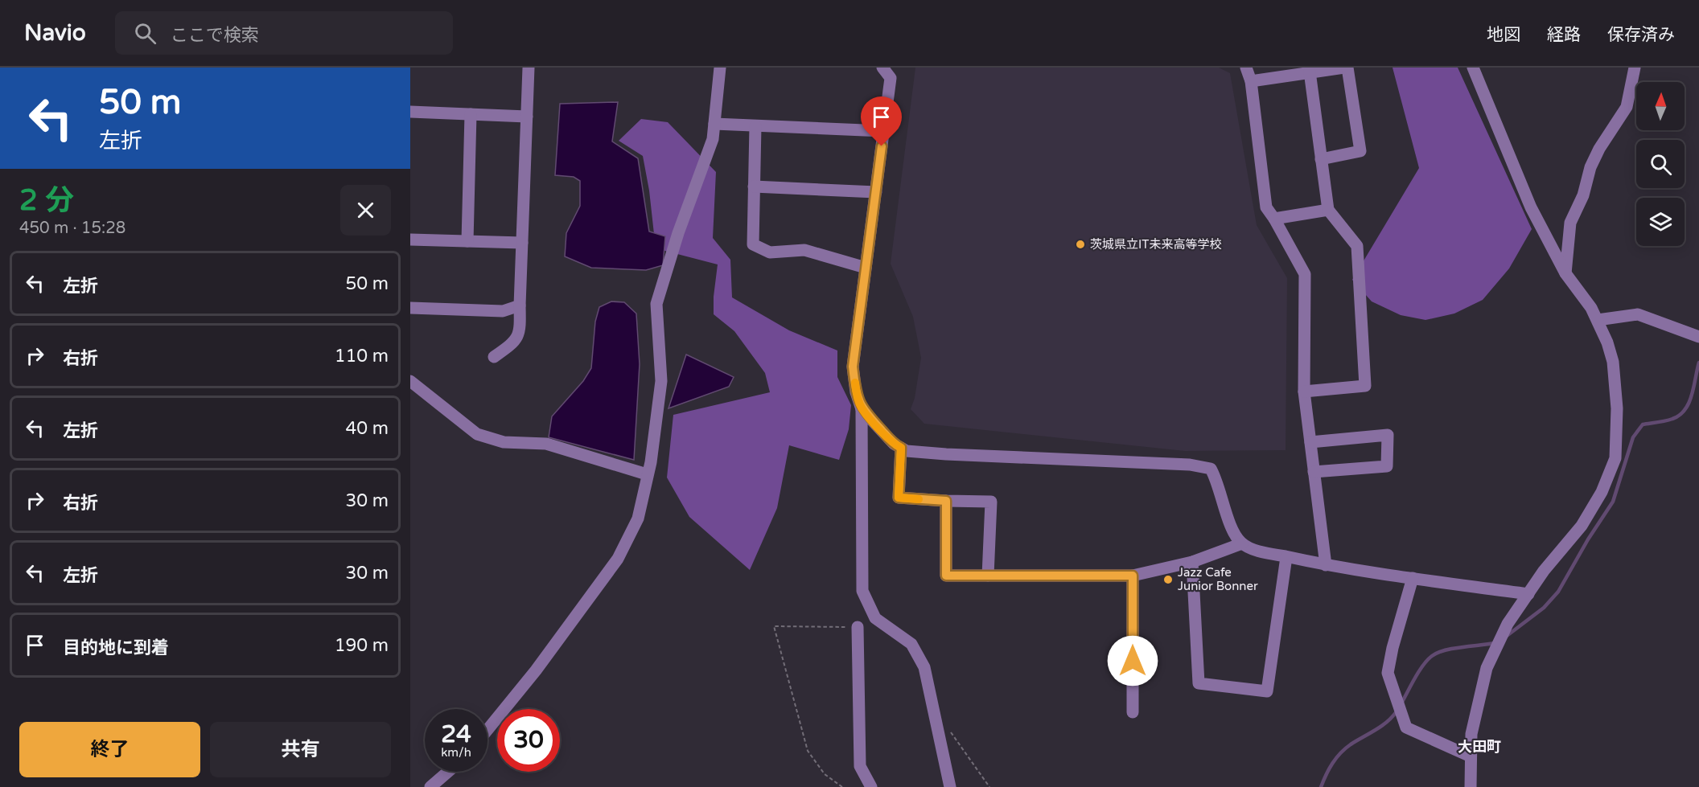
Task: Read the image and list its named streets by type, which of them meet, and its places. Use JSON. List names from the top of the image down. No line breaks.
{"districts":["大田町"],"places":["茨城県立IT未来高等学校","Jazz Cafe Junior Bonner"],"north":"top","page":{"header":"Navio","search":"ここで検索","nav":["地図","経路","保存済み"],"turn":["50 m","左折"],"heading":["2 分","450 m · 15:28"],"list":[{"name":"左折","value":"50 m"},{"name":"右折","value":"110 m"},{"name":"左折","value":"40 m"},{"name":"右折","value":"30 m"},{"name":"左折","value":"30 m"},{"name":"目的地に到着","value":"190 m"}],"speed":"24 km/h","limit":"30","buttons":["終了","共有"]}}
